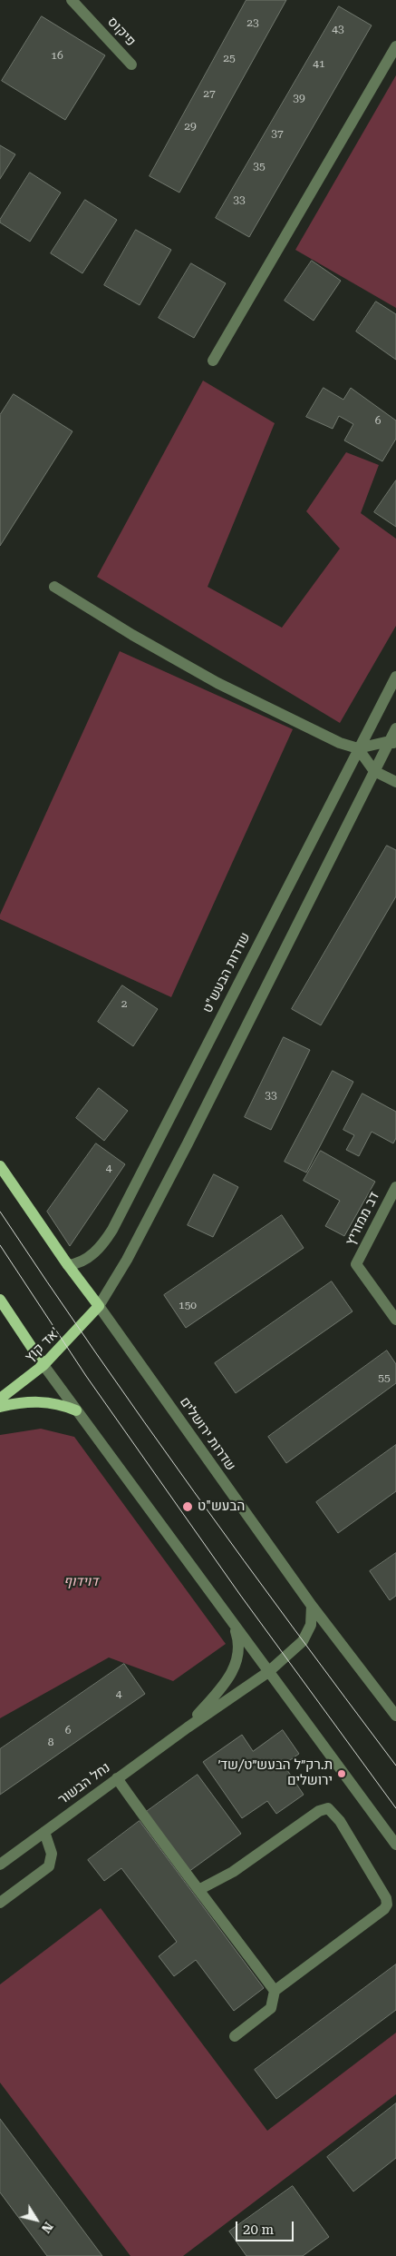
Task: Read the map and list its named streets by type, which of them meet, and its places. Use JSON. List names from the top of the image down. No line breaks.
{"streets":{"main road":["אד קוץ'","שדרות ירושלים"],"street":["פיקוס","שדרות הבעש\"ט","דב ממזריץ","נחל הבשור"]},"crossings":[["שדרות הבעש\"ט","שדרות ירושלים"],["אד קוץ'","שדרות ירושלים"],["שדרות ירושלים","נחל הבשור"]],"parks":["דוידוף"],"places":["הבעש\"ט","ת.רק״ל הבעש״ט/שד׳ ירושלים"],"house_numbers":["23","43","16","25","41","27","39","29","37","35","33","6","2","33","4","150","55","4","6","8"],"scale_bar":"20 m","north":"bottom right"}
